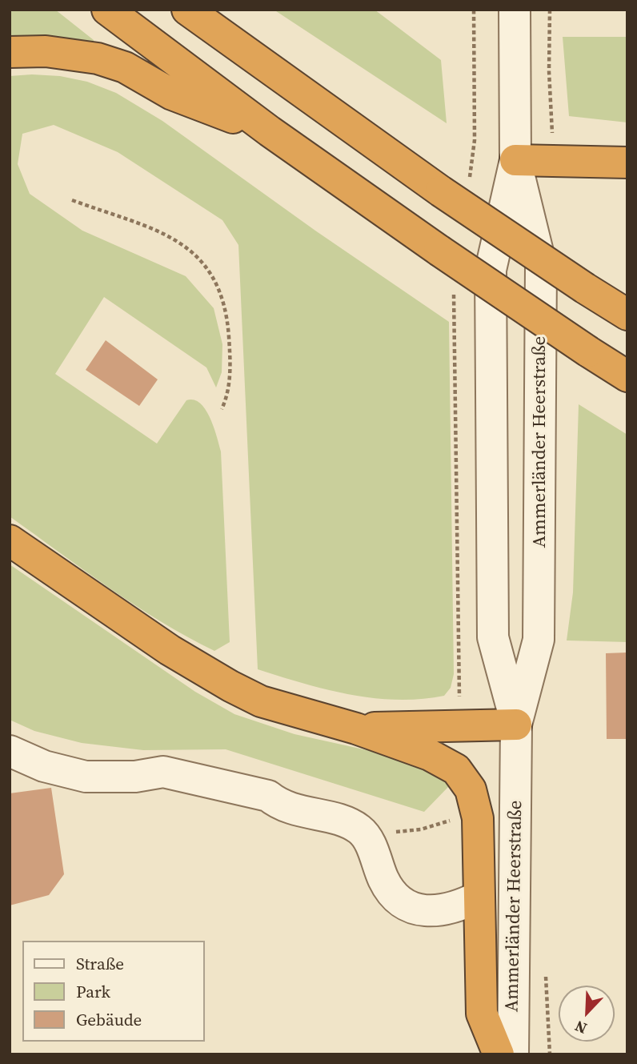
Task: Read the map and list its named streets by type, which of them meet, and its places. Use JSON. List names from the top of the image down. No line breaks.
{"streets":{"street":["Ammerländer Heerstraße"]},"legend":["Straße","Park","Gebäude"],"north":"bottom left"}
